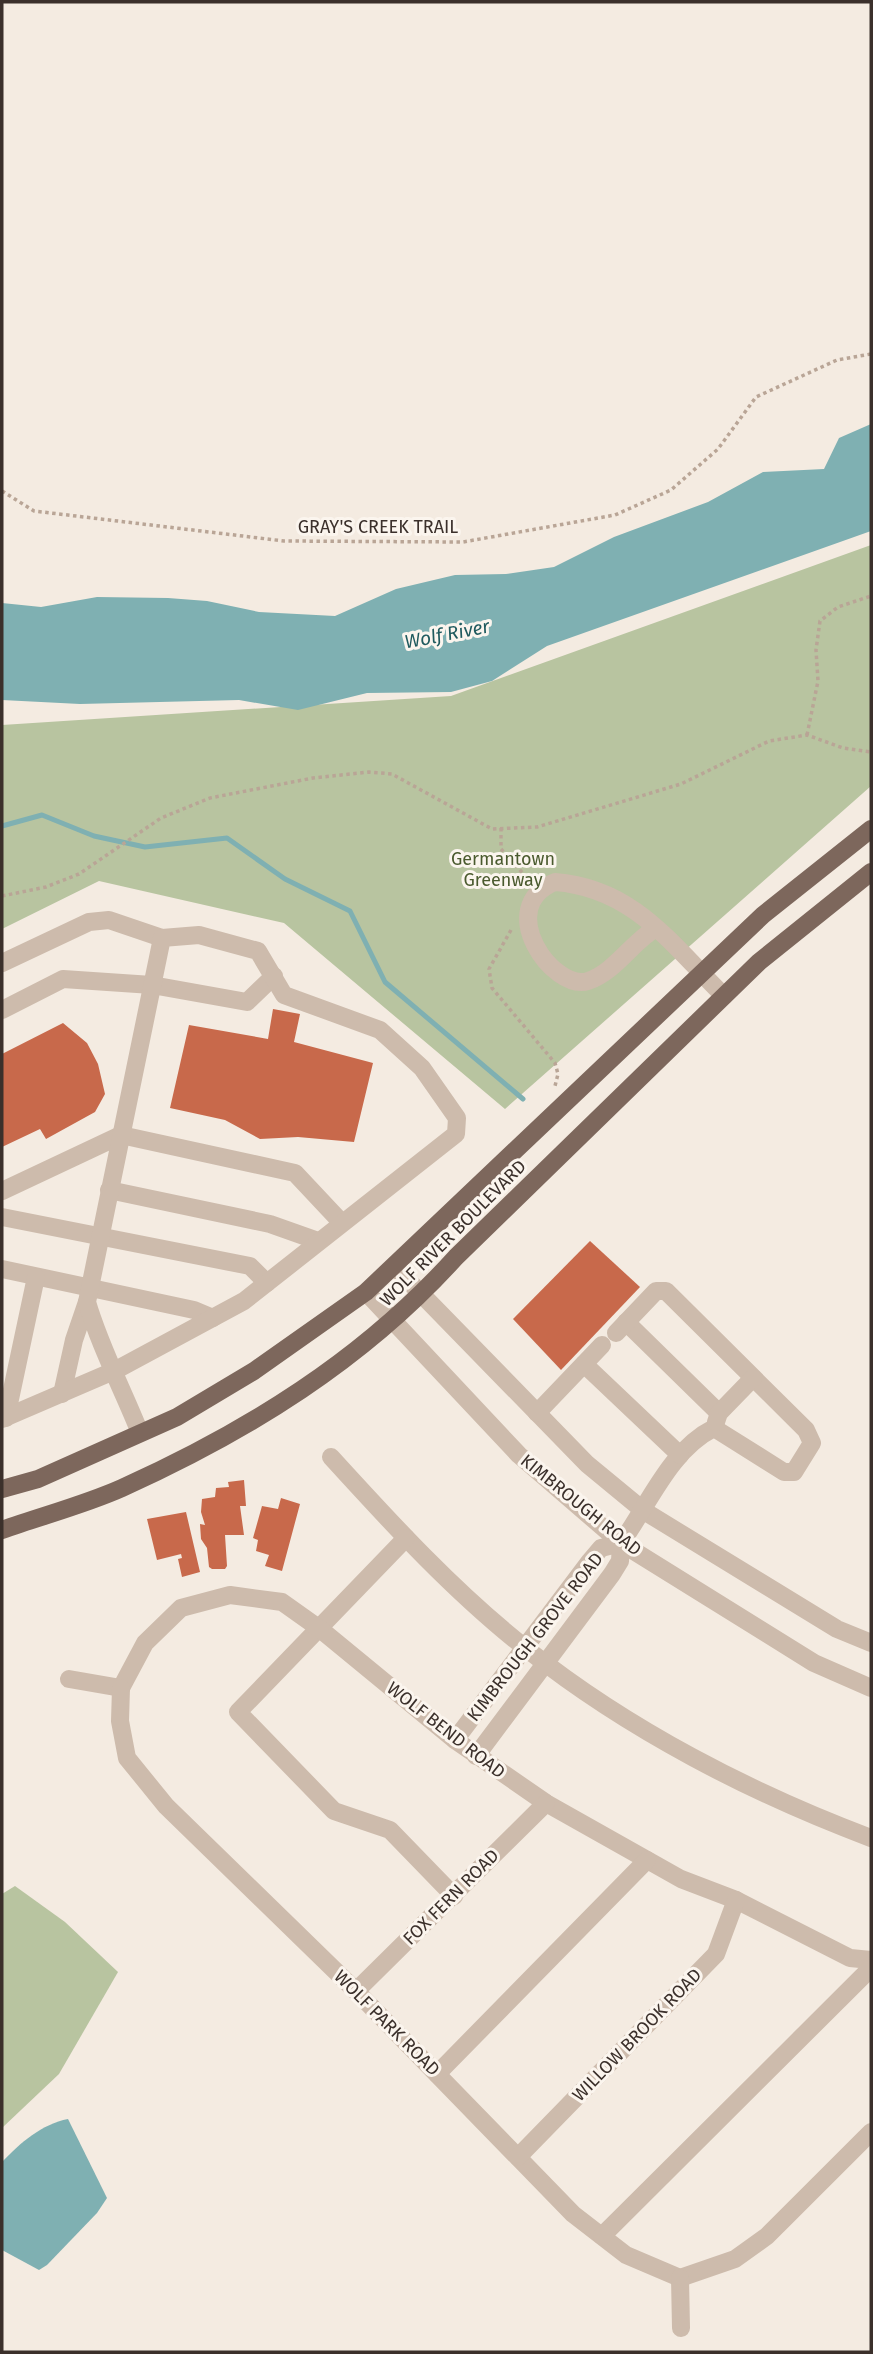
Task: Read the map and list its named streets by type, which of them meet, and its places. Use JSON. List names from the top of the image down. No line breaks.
{"streets":{"main road":["WOLF RIVER BOULEVARD"],"street":["KIMBROUGH ROAD","KIMBROUGH GROVE ROAD","WOLF BEND ROAD","FOX FERN ROAD","WOLF PARK ROAD","WILLOW BROOK ROAD"],"path":["GRAY'S CREEK TRAIL"]},"crossings":[["WOLF RIVER BOULEVARD","KIMBROUGH ROAD"],["KIMBROUGH ROAD","KIMBROUGH GROVE ROAD"],["KIMBROUGH GROVE ROAD","WOLF BEND ROAD"],["WOLF BEND ROAD","FOX FERN ROAD"],["WOLF BEND ROAD","WOLF PARK ROAD"],["WOLF BEND ROAD","WILLOW BROOK ROAD"],["FOX FERN ROAD","WOLF PARK ROAD"],["WOLF PARK ROAD","WILLOW BROOK ROAD"]],"water":["Wolf River"],"parks":["Germantown Greenway"]}
